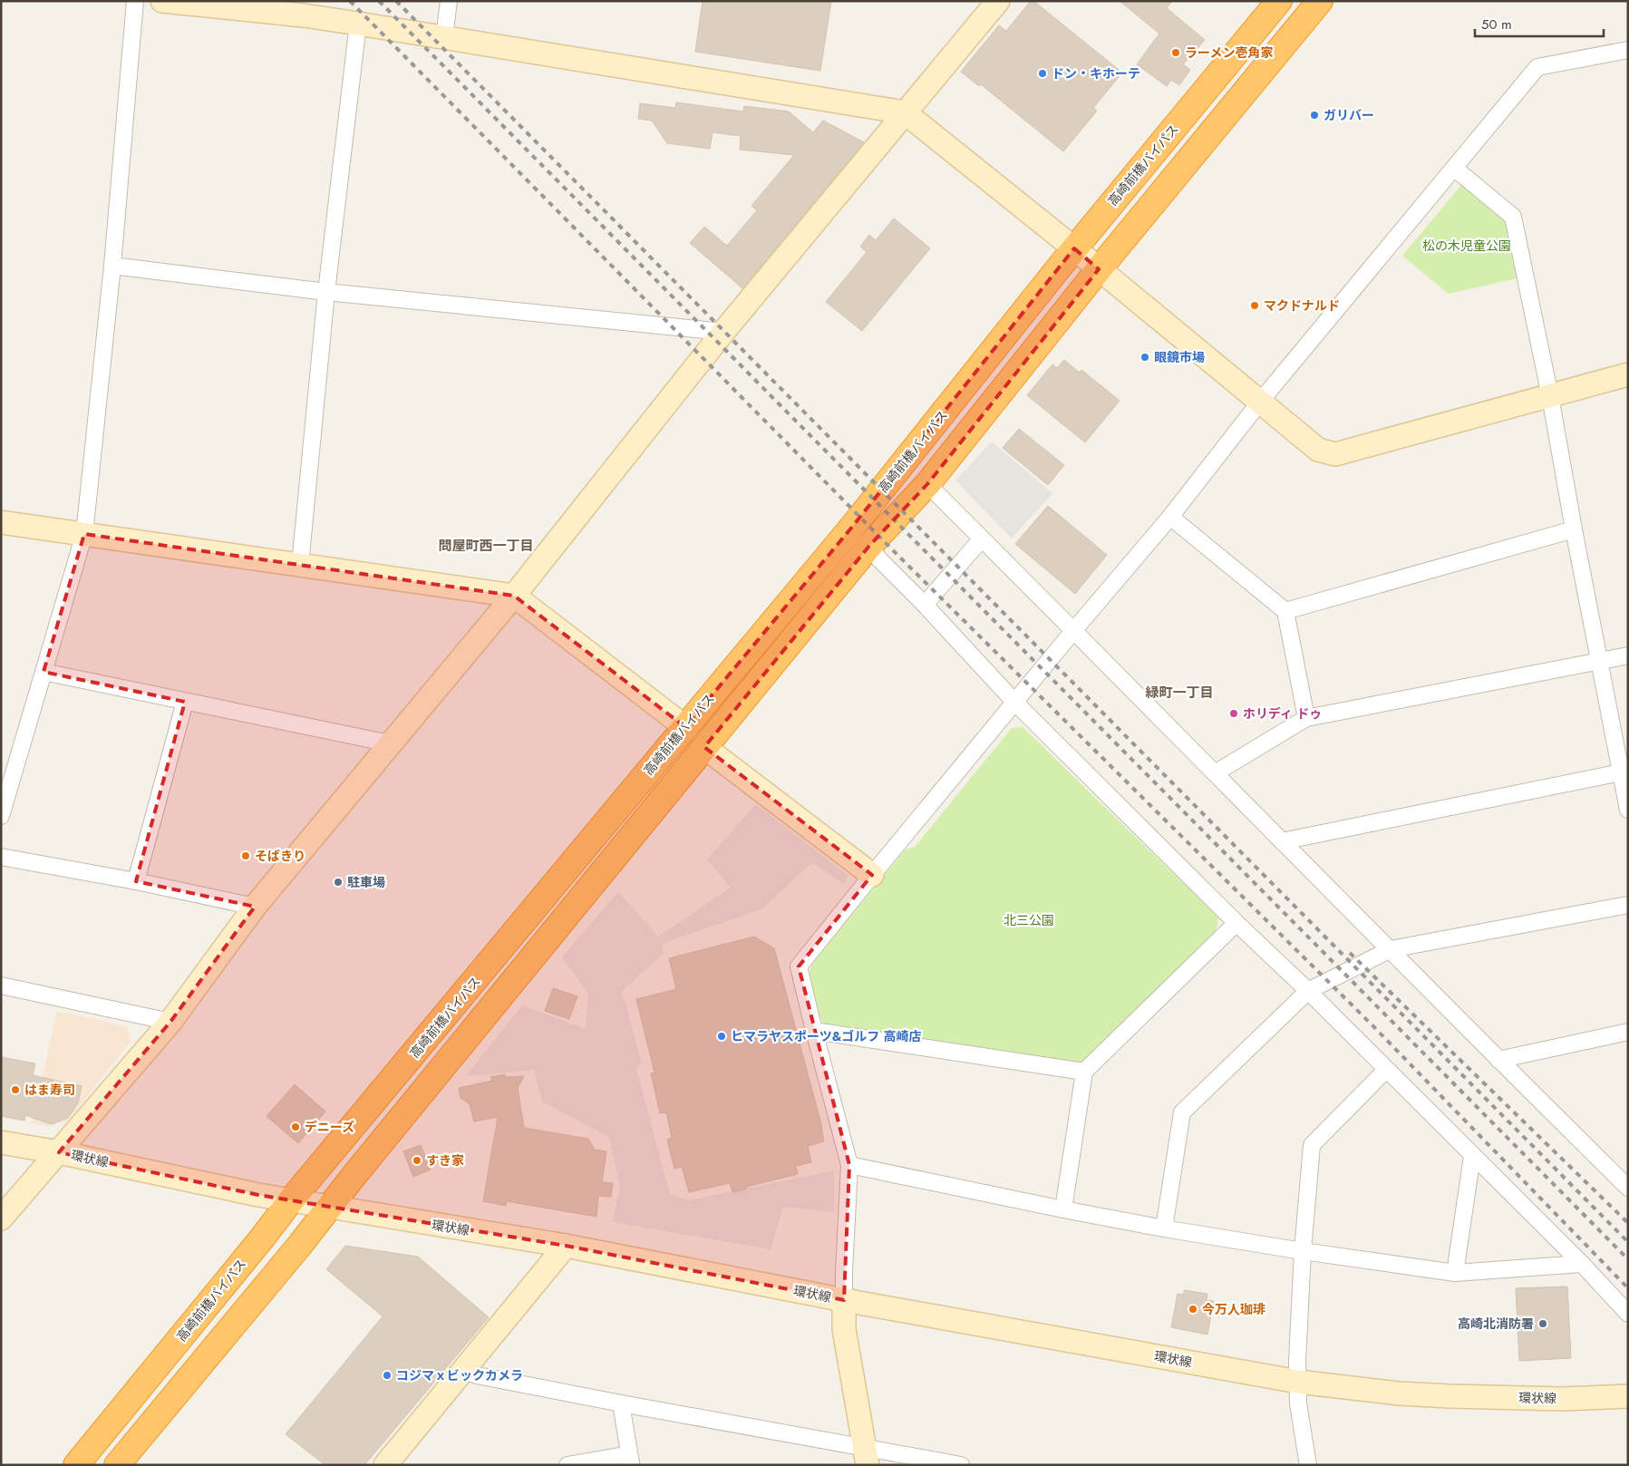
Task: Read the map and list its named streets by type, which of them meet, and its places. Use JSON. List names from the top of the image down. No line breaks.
{"streets":{"highway":["高崎前橋バイパス"],"street":["環状線"]},"crossings":[["高崎前橋バイパス","環状線"]],"districts":["問屋町西一丁目","緑町一丁目"],"parks":["松の木児童公園","北三公園"],"places":["ラーメン壱角家","ドン・キホーテ","ガリバー","マクドナルド","眼鏡市場","ホリディ ドゥ","そばきり","駐車場","ヒマラヤスポーツ&ゴルフ 高崎店","はま寿司","デニーズ","すき家","今万人珈琲","高崎北消防署","コジマｘビックカメラ"],"scale_bar":"50 m"}
